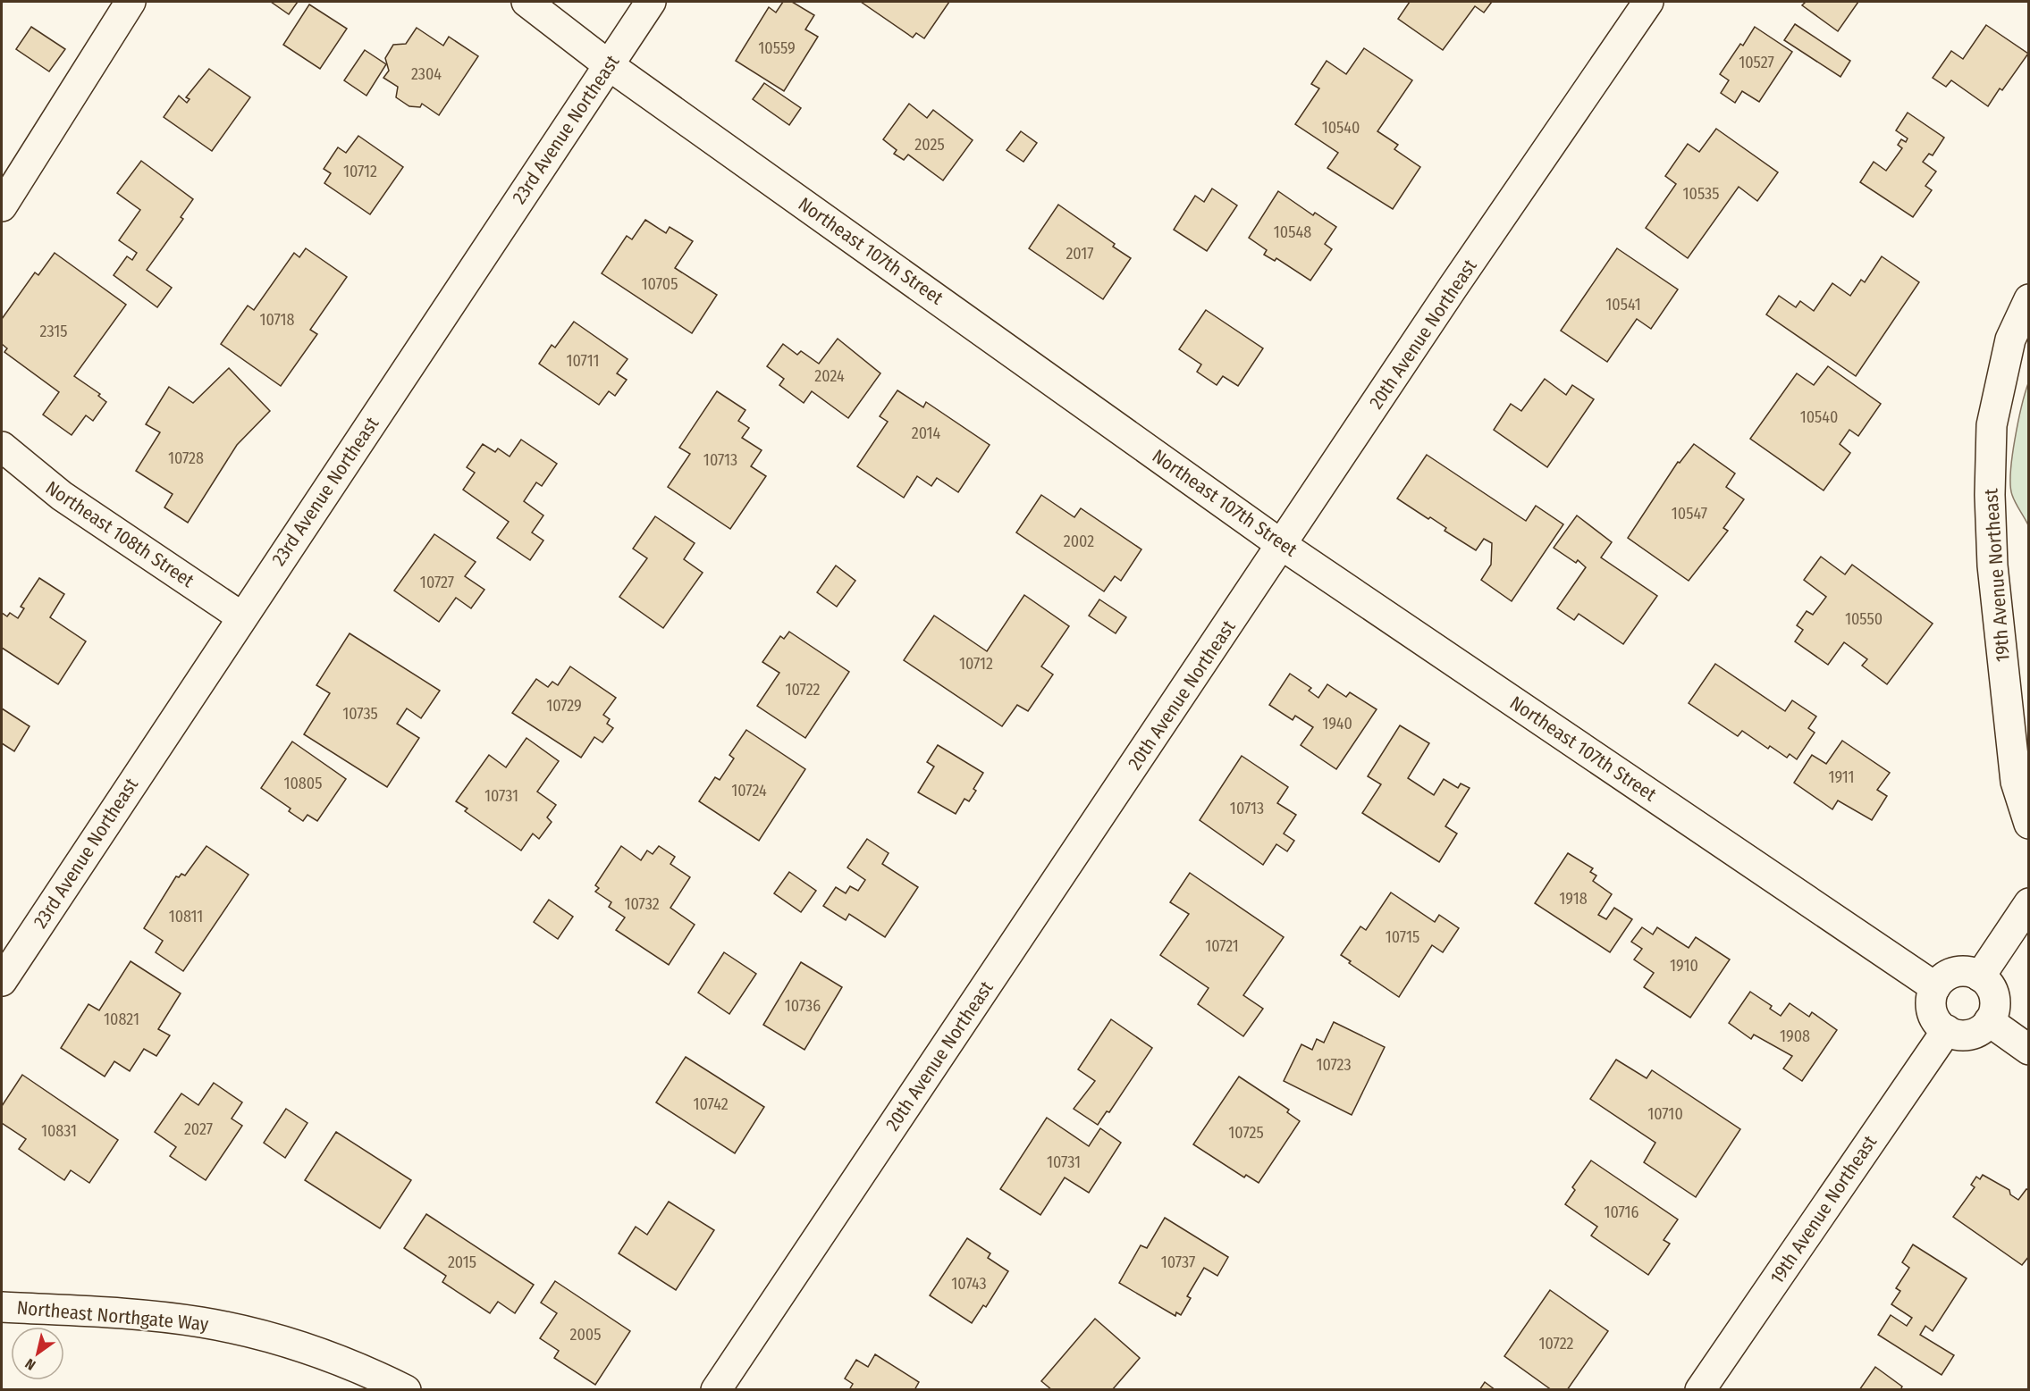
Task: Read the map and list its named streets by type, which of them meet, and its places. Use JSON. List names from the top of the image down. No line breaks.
{"streets":{"street":["23rd Avenue Northeast","Northeast 107th Street","20th Avenue Northeast","Northeast 108th Street","19th Avenue Northeast","Northeast Northgate Way"]},"crossings":[["23rd Avenue Northeast","Northeast 107th Street"],["23rd Avenue Northeast","Northeast 108th Street"],["Northeast 107th Street","20th Avenue Northeast"],["Northeast 107th Street","19th Avenue Northeast"]],"house_numbers":["10559","10527","2304","10540","2025","10712","10535","10548","2017","10705","10541","10718","2315","10711","2024","10540","2014","10728","10713","10547","2002","10727","10550","10712","10722","10729","10735","1940","1911","10805","10724","10731","10713","1918","10732","10811","10715","10721","1910","10736","10821","1908","10723","10742","10710","2027","10831","10725","10731","10716","2015","10737","10743","2005","10722"],"north":"bottom left"}
